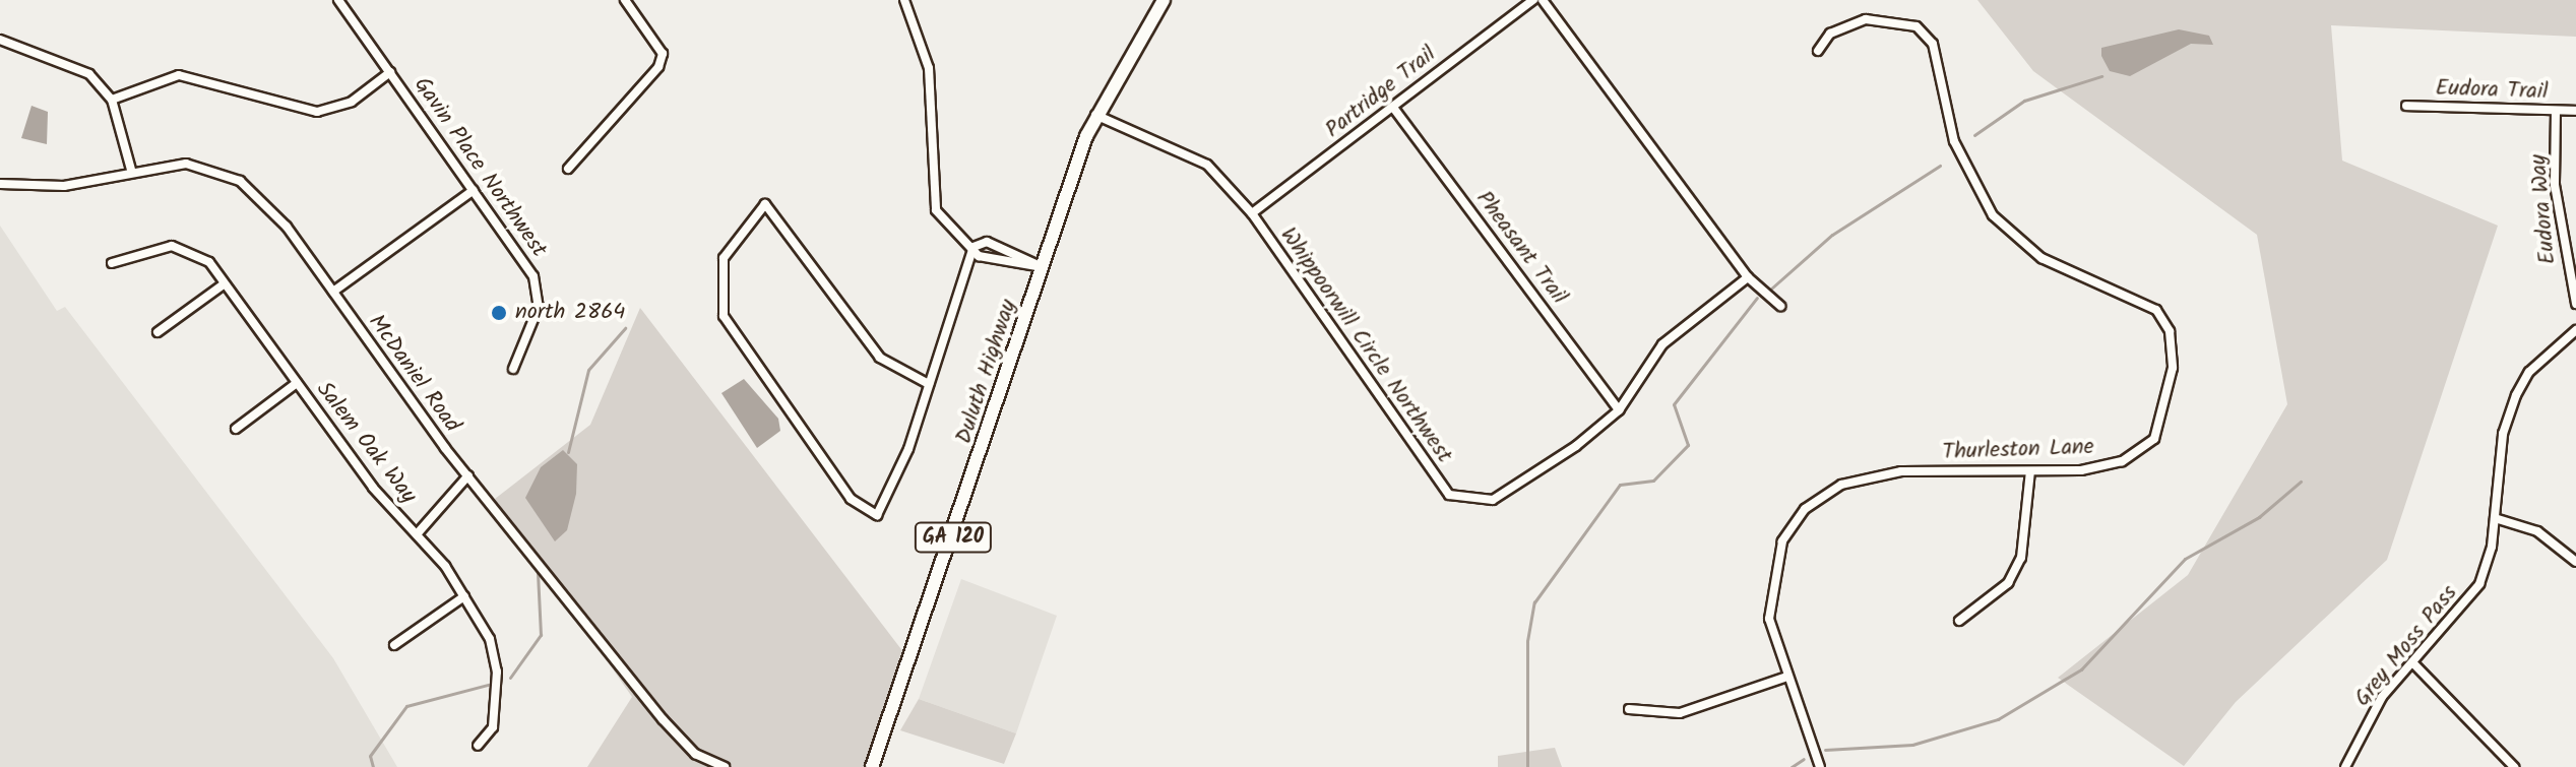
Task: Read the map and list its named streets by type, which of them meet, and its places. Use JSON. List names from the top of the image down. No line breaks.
{"streets":{"main road":["Duluth Highway","GA 120"],"street":["Eudora Trail","Partridge Trail","Gavin Place Northwest","Eudora Way","Pheasant Trail","Whippoorwill Circle Northwest","McDaniel Road","Salem Oak Way","Thurleston Lane","Grey Moss Pass"]},"crossings":[["Eudora Trail","Eudora Way"],["Partridge Trail","Pheasant Trail"],["Partridge Trail","Whippoorwill Circle Northwest"],["Pheasant Trail","Whippoorwill Circle Northwest"],["Whippoorwill Circle Northwest","Duluth Highway"]],"places":["north 2864"]}
